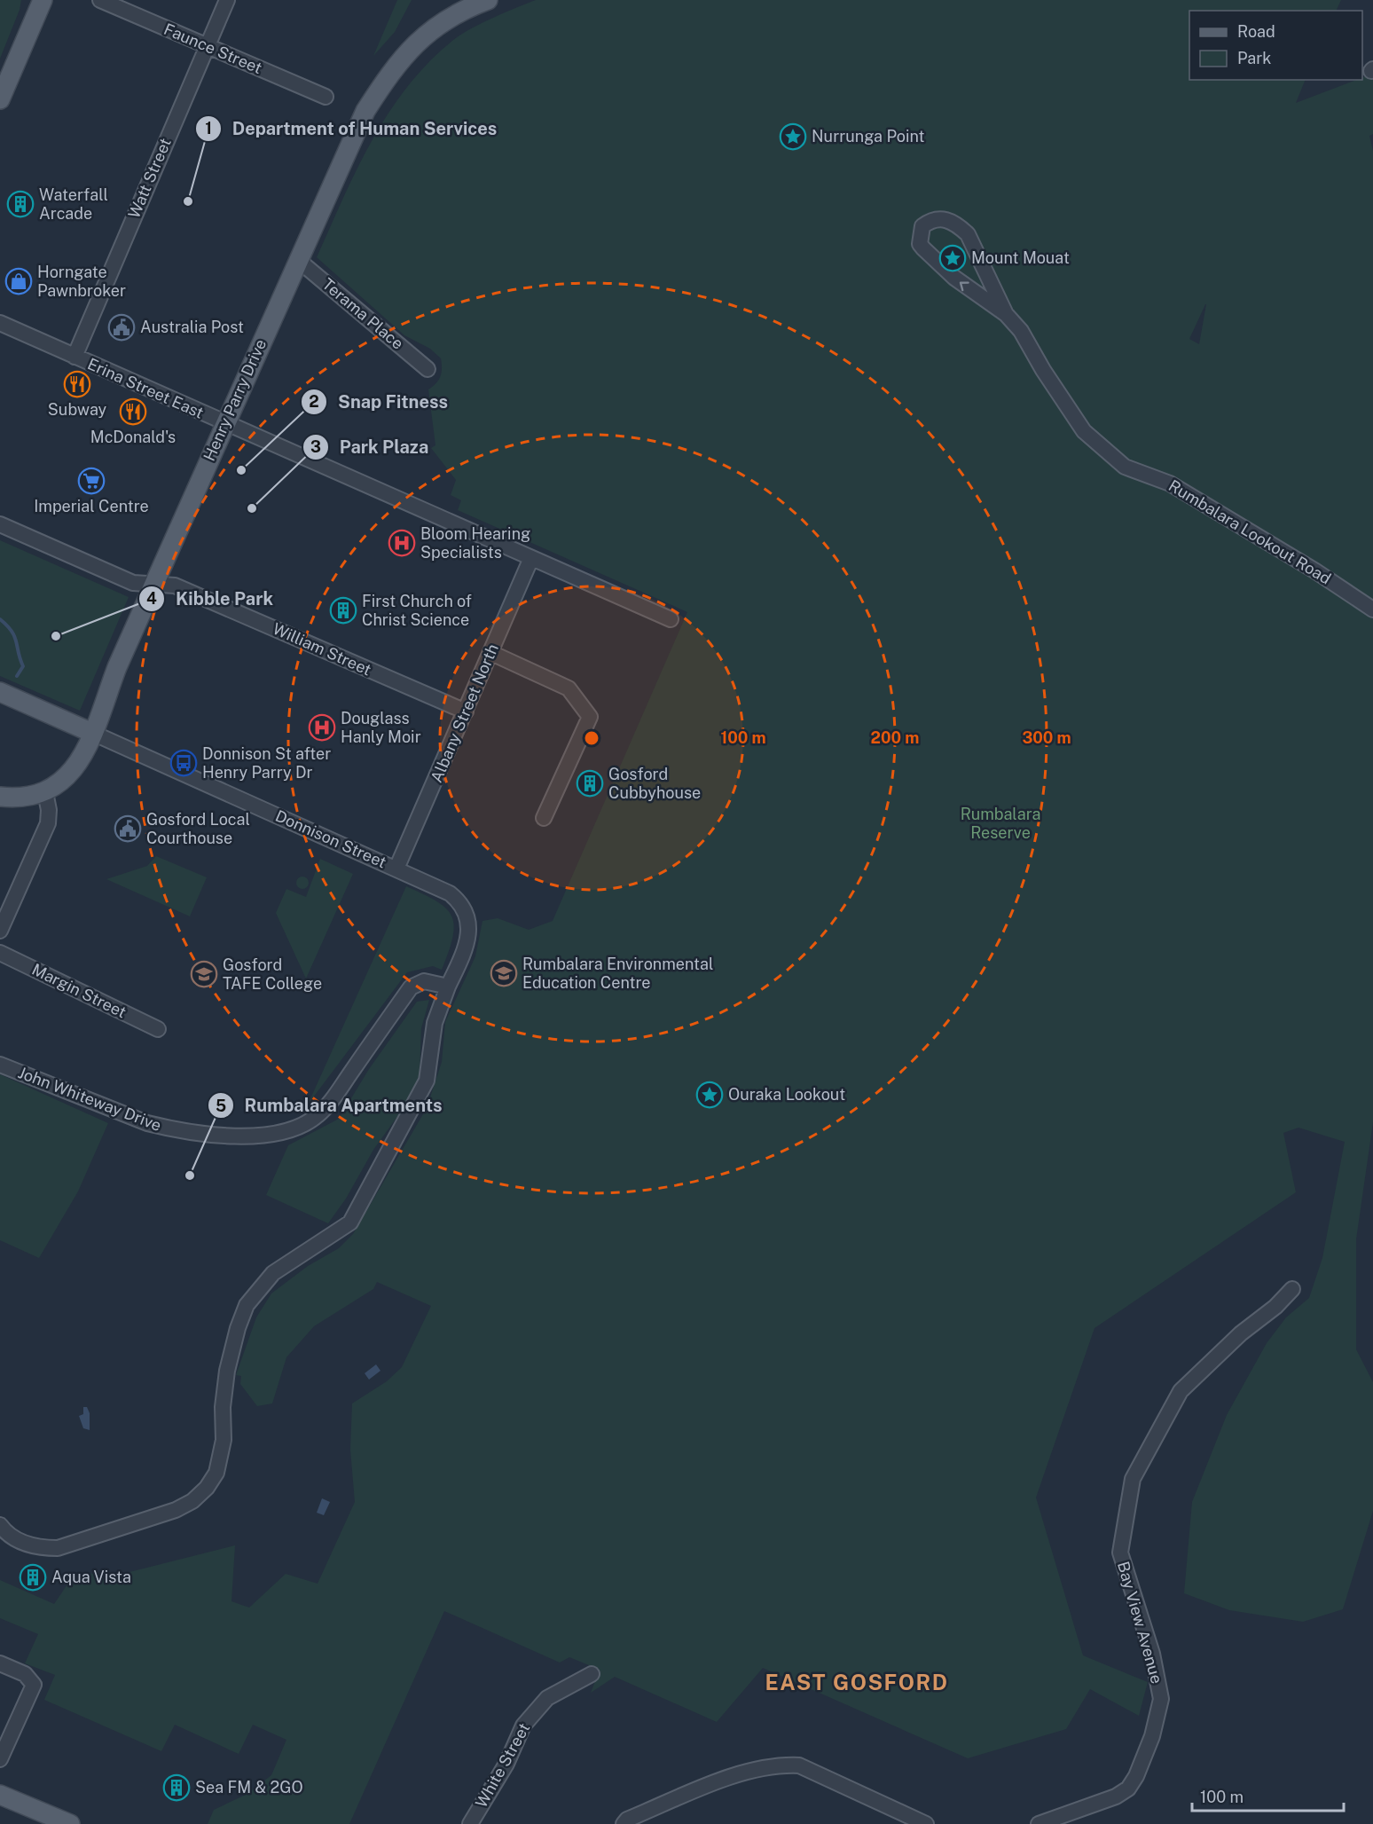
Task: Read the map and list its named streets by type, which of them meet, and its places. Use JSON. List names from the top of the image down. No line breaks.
{"streets":{"main road":["Henry Parry Drive","Donnison Street"],"street":["Faunce Street","Watt Street","Terama Place","Erina Street East","Rumbalara Lookout Road","William Street","Albany Street North","Margin Street","John Whiteway Drive","Bay View Avenue","White Street"]},"crossings":[["Faunce Street","Watt Street"],["Watt Street","Erina Street East"],["Terama Place","Henry Parry Drive"],["Erina Street East","Henry Parry Drive"],["Erina Street East","Albany Street North"],["Henry Parry Drive","William Street"],["Henry Parry Drive","Donnison Street"],["William Street","Albany Street North"],["Albany Street North","Donnison Street"],["Donnison Street","John Whiteway Drive"]],"districts":["EAST GOSFORD"],"parks":["Rumbalara Reserve"],"places":{"place":["Nurrunga Point","Mount Mouat","Ouraka Lookout"],"other":["Department of Human Services","Snap Fitness","Park Plaza","Kibble Park","Rumbalara Apartments"],"building":["Waterfall Arcade","First Church of Christ Science","Gosford Cubbyhouse","Aqua Vista","Sea FM & 2GO"],"shop":["Horngate Pawnbroker"],"public building":["Australia Post","Gosford Local Courthouse"],"restaurant":["Subway","McDonald's"],"supermarket":["Imperial Centre"],"hospital":["Bloom Hearing Specialists","Douglass Hanly Moir"],"bus stop":["Donnison St after Henry Parry Dr"],"school or university":["Rumbalara Environmental Education Centre","Gosford TAFE College"]},"legend":["Road","Park"],"scale_bar":"100 m","rings":["100 m","200 m","300 m"]}
